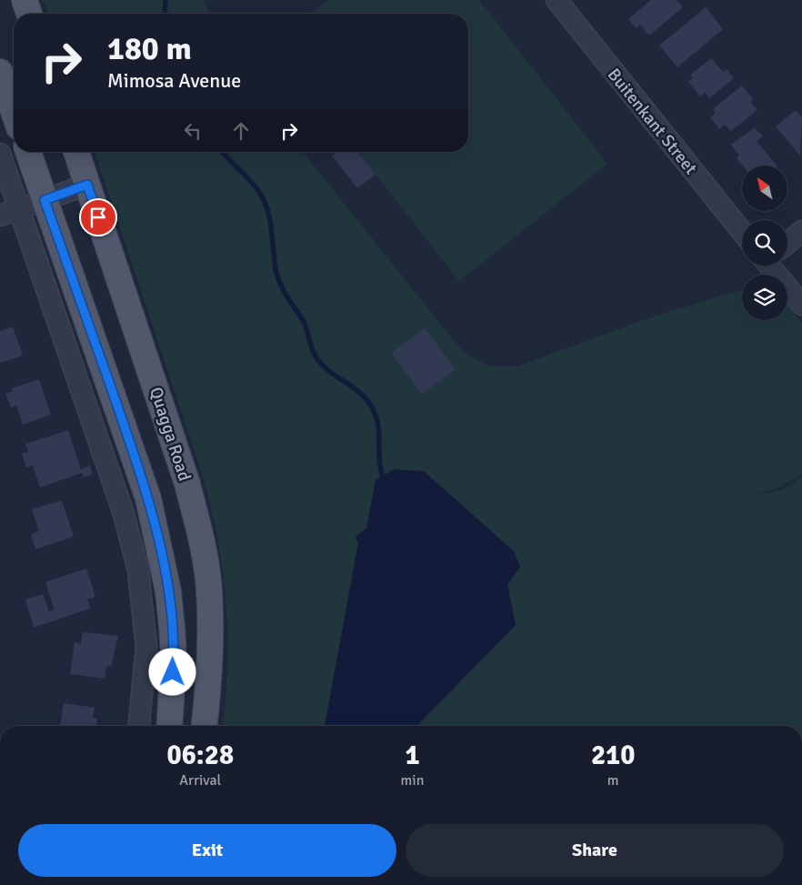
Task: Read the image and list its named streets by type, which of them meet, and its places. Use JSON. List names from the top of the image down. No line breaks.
{"streets":{"main road":["Quagga Road"],"street":["Buitenkant Street"]},"north":"top left","page":{"turn":["180 m","Mimosa Avenue"],"eta":["06:28","Arrival","1","min","210","m"],"buttons":["Exit","Share"]}}
